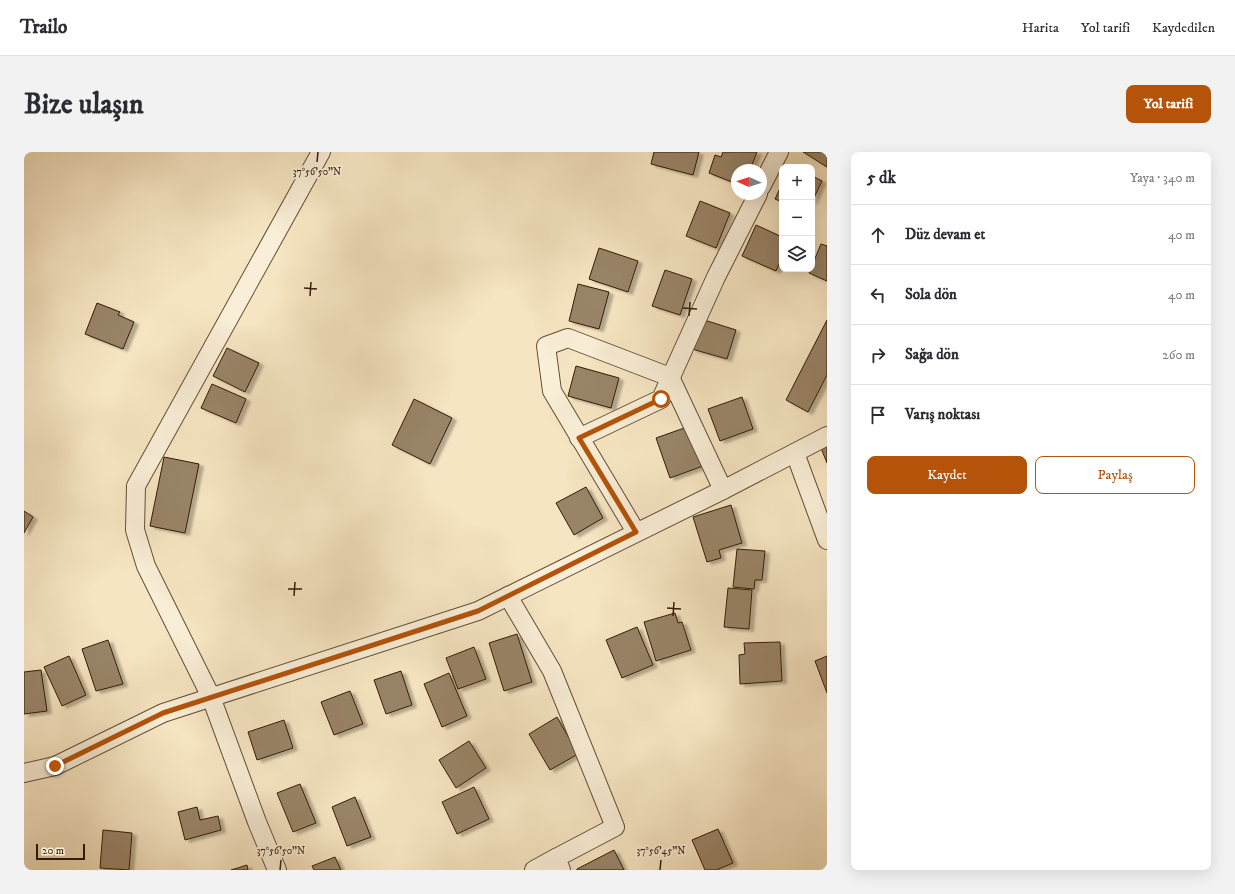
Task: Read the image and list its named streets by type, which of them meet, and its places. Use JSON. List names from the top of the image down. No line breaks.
{"scale_bar":"20 m","north":"left","page":{"header":"Trailo","nav":["Harita","Yol tarifi","Kaydedilen"],"buttons":["Yol tarifi",["Kaydet","Paylaş"]],"title":"Bize ulaşın","heading":["5 dk","Yaya · 340 m"],"map_buttons":["+","−"],"list":[["Düz devam et","40 m"],["Sola dön","40 m"],["Sağa dön","260 m"],"Varış noktası"],"scale":"20 m"},"coordinates":["37°56'50\"N","37°56'45\"N"]}
